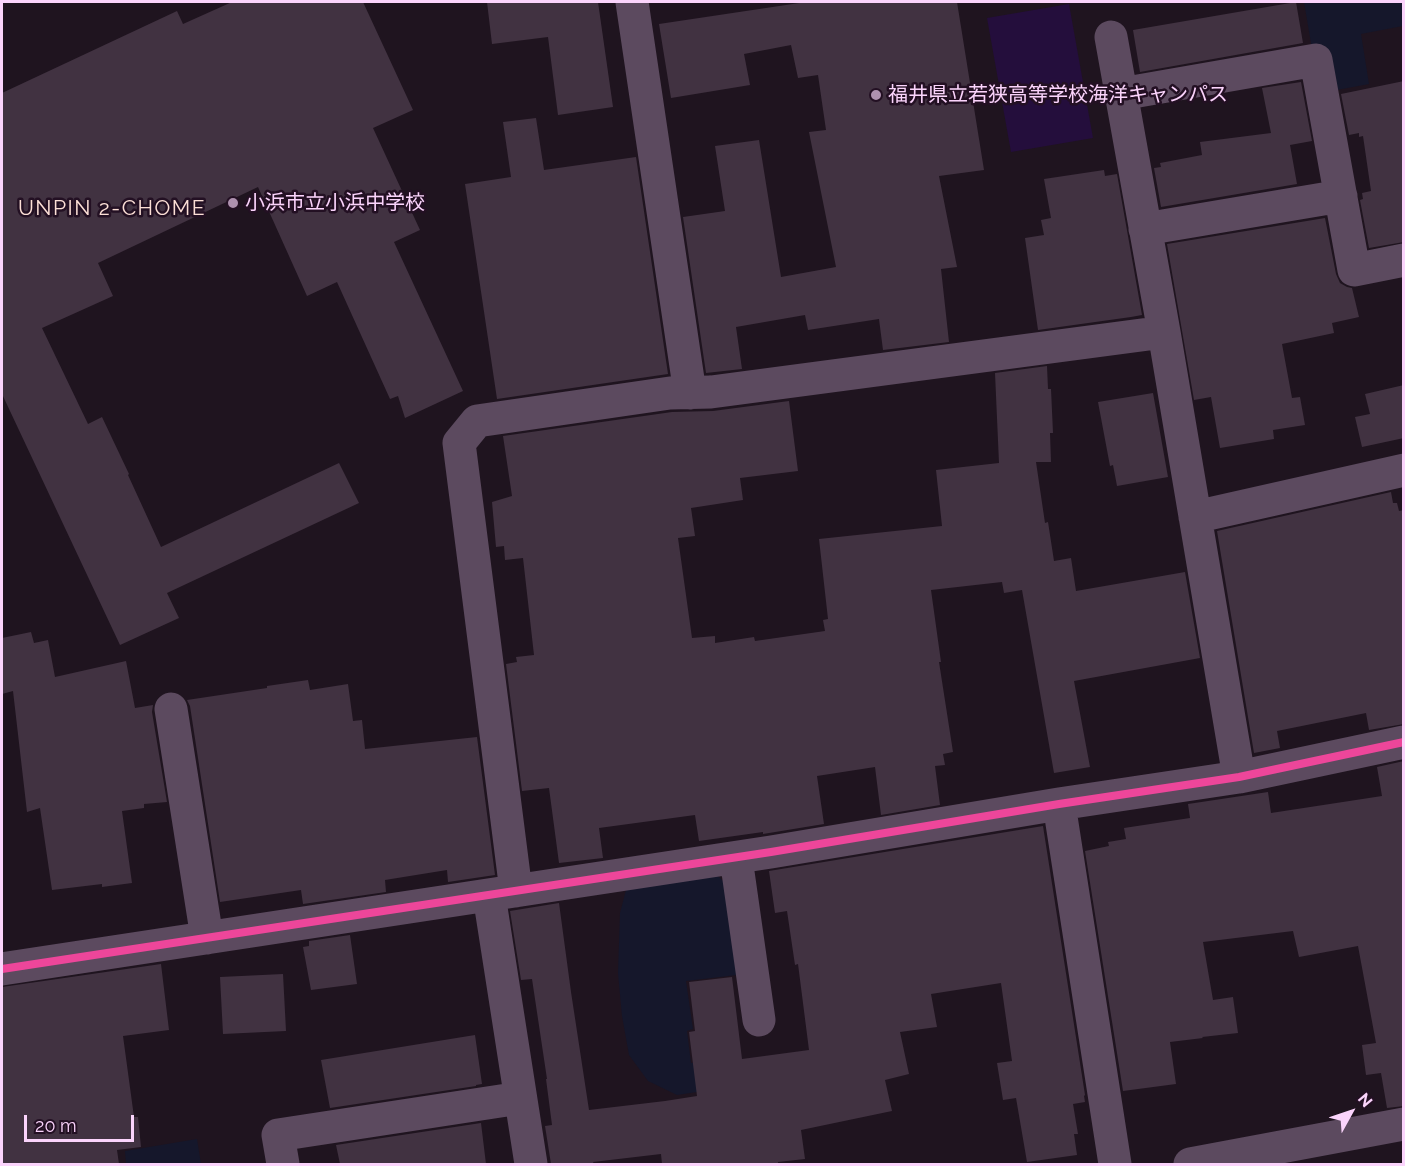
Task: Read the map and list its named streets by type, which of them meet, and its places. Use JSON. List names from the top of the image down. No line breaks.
{"districts":["UNPIN 2-CHOME"],"places":["福井県立若狭高等学校海洋キャンパス","小浜市立小浜中学校"],"scale_bar":"20 m","north":"top right"}
